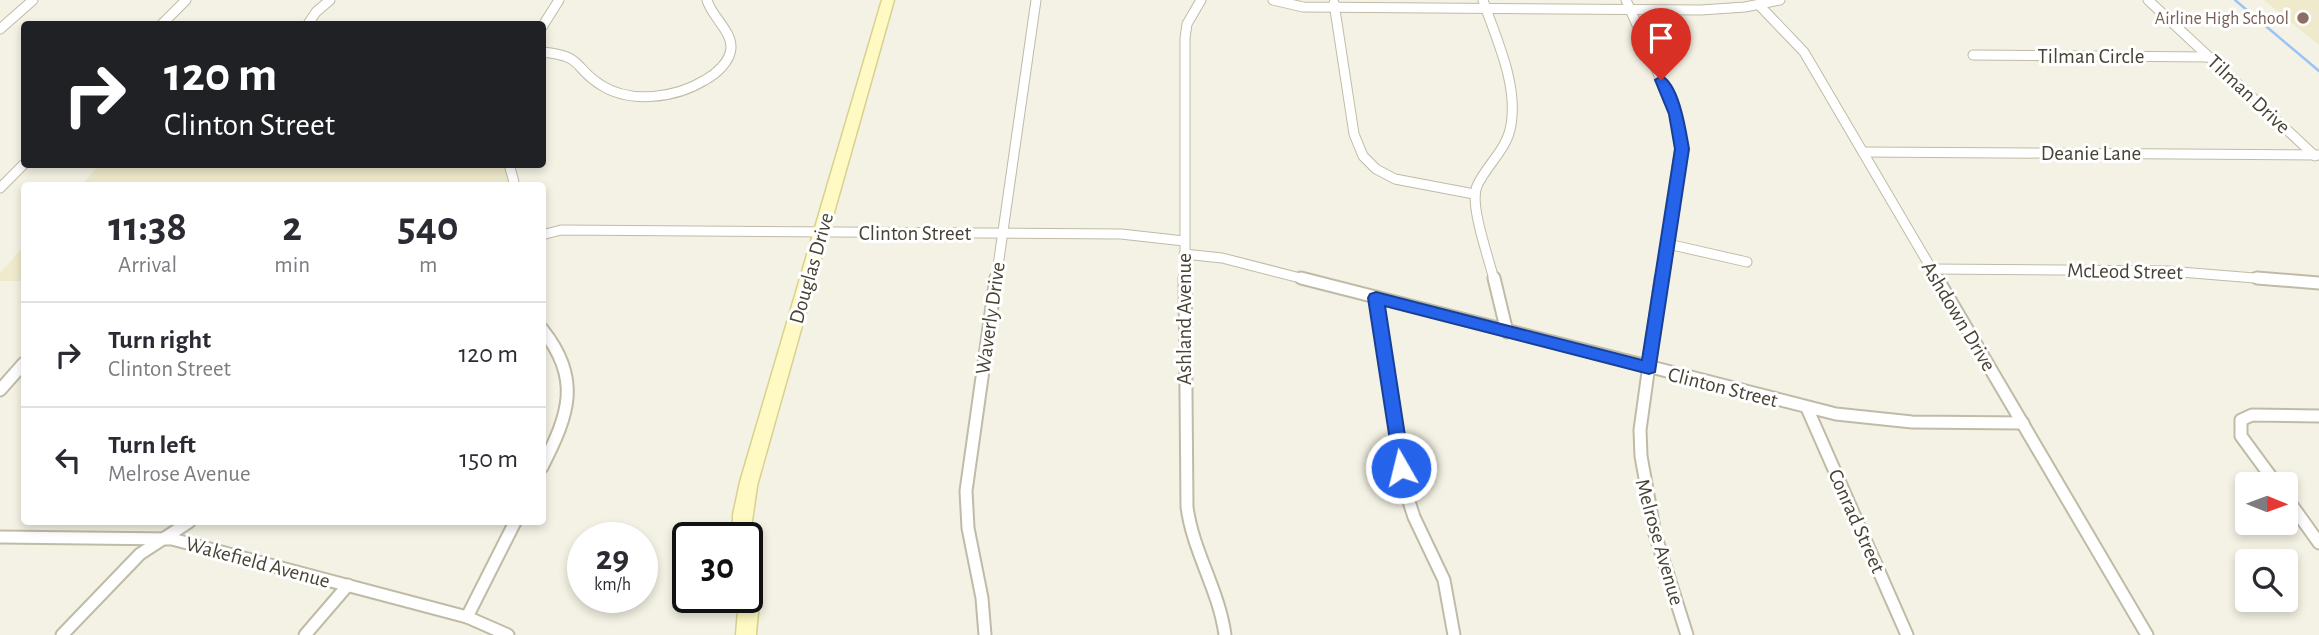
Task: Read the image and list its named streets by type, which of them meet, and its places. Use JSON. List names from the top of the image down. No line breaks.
{"streets":{"street":["Tilman Circle","Tilman Drive","Deanie Lane","Clinton Street","Douglas Drive","McLeod Street","Ashdown Drive","Waverly Drive","Ashland Avenue","Conrad Street","Melrose Avenue","Wakefield Avenue"]},"crossings":[["Tilman Circle","Tilman Drive"],["Tilman Drive","Deanie Lane"],["Deanie Lane","Ashdown Drive"],["Clinton Street","Douglas Drive"],["Clinton Street","Ashdown Drive"],["Clinton Street","Waverly Drive"],["Clinton Street","Ashland Avenue"],["Clinton Street","Conrad Street"],["Clinton Street","Melrose Avenue"],["McLeod Street","Ashdown Drive"]],"places":["Airline High School"],"north":"right","page":{"turn":["120 m","Clinton Street"],"eta":["11:38","Arrival","2","min","540","m"],"list":[{"name":"Turn right","note":"Clinton Street","value":"120 m"},{"name":"Turn left","note":"Melrose Avenue","value":"150 m"}],"speed":"29 km/h","limit":"30"}}
